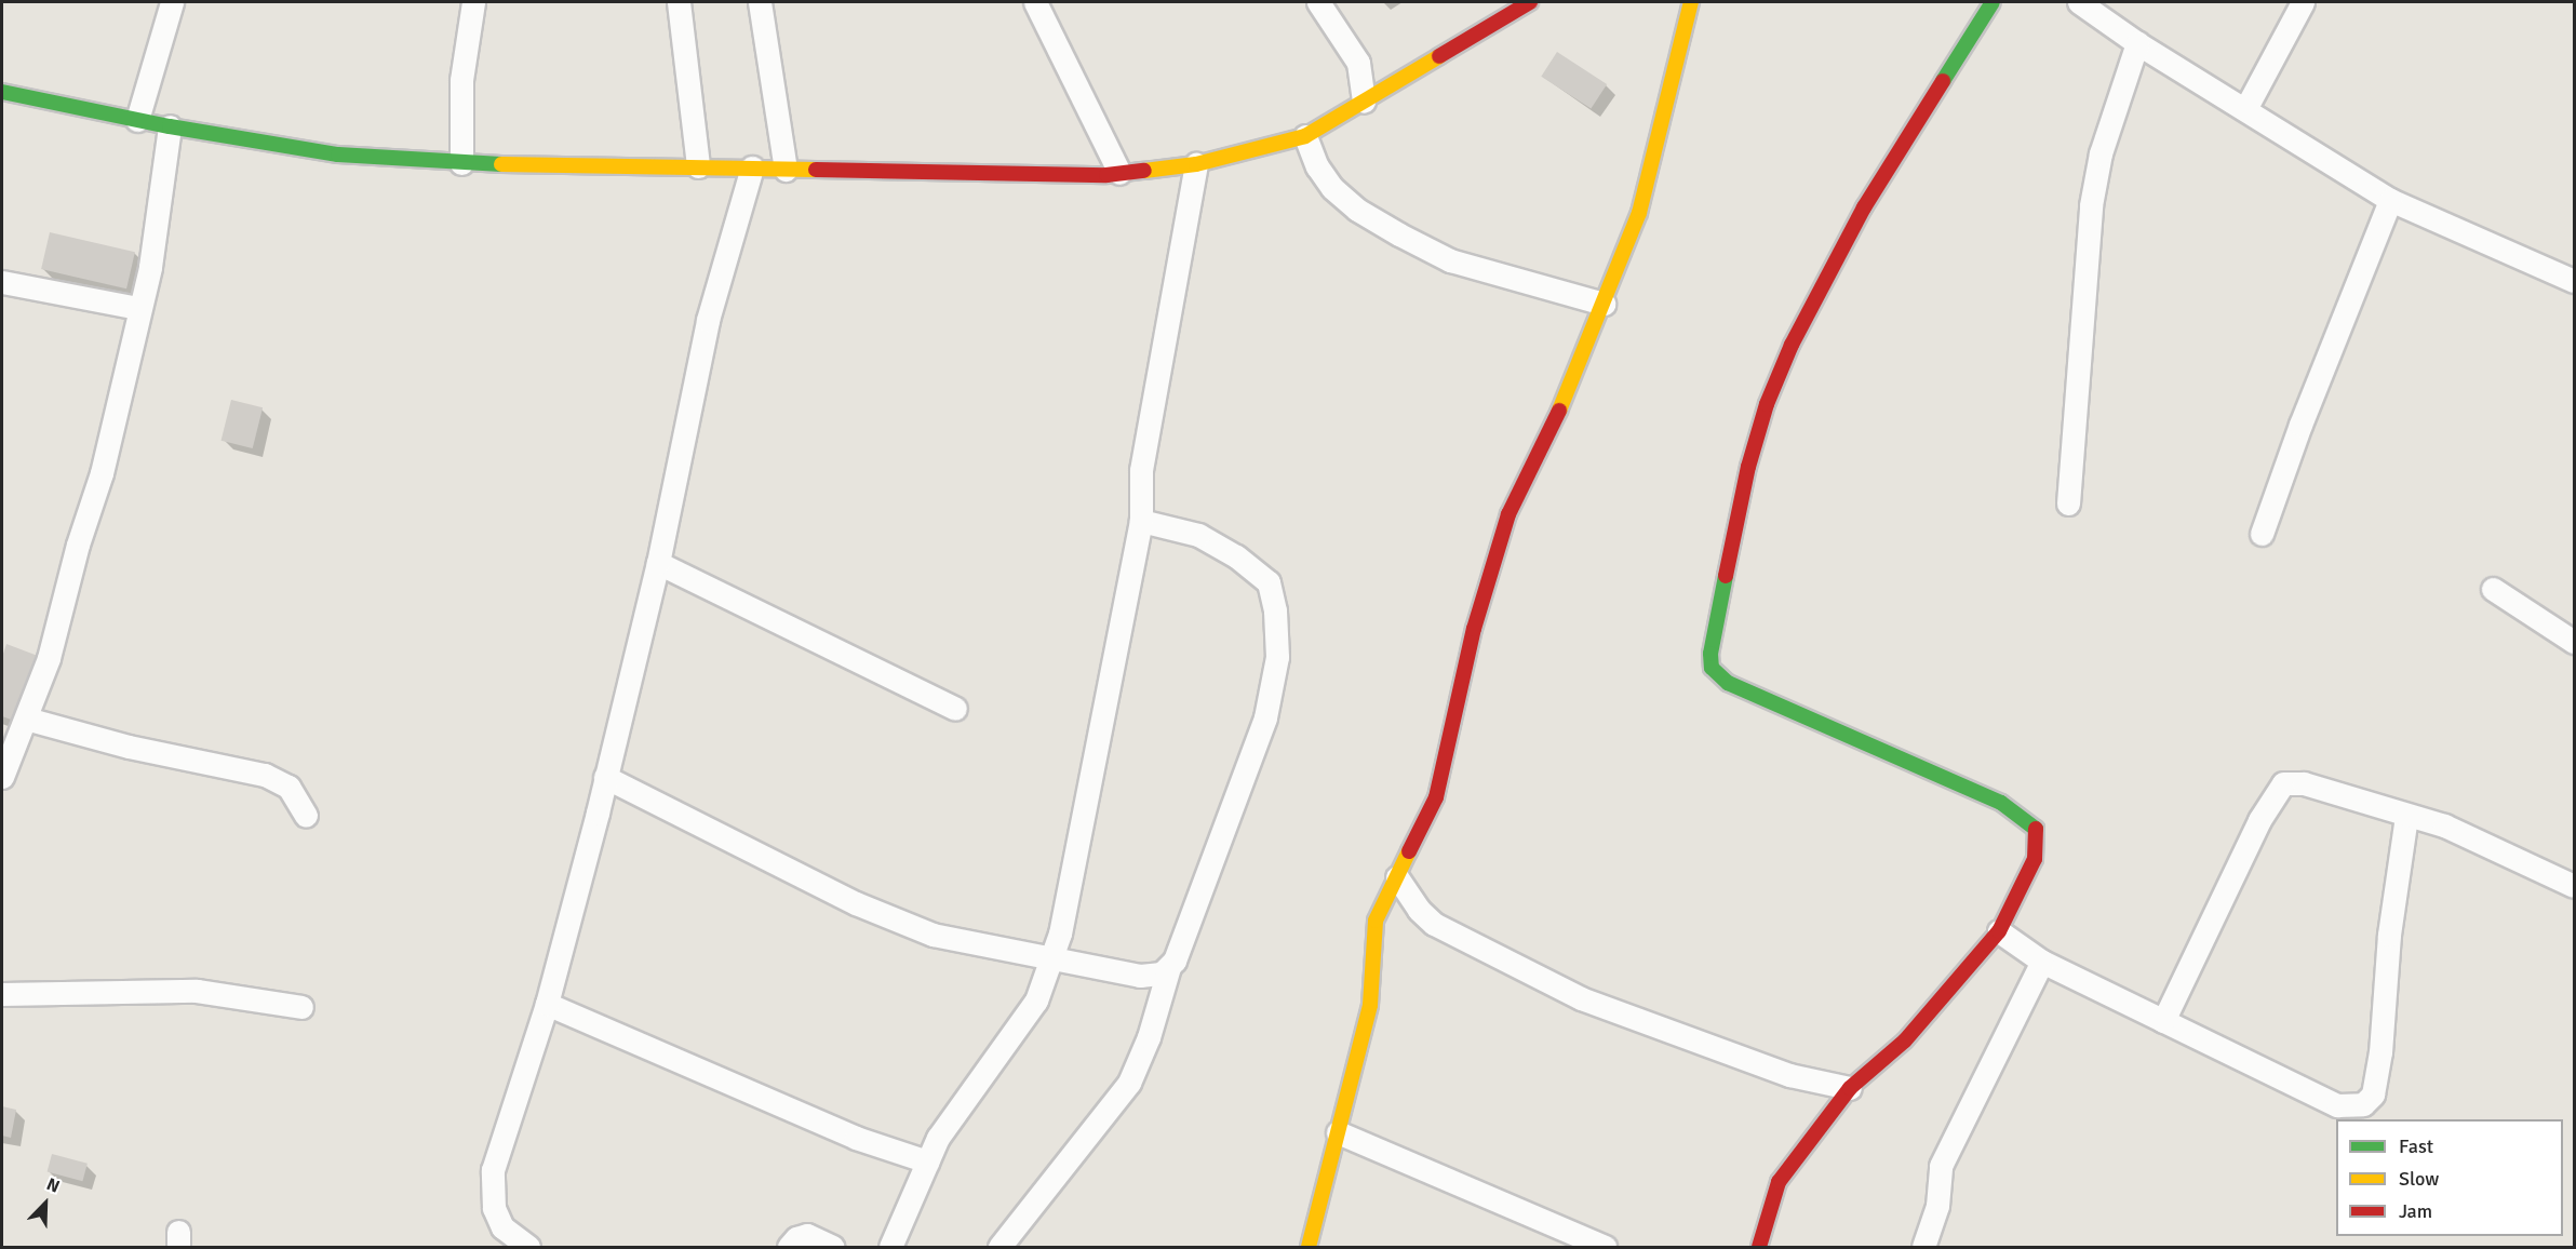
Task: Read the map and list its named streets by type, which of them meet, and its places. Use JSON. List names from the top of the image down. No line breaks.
{"legend":["Fast","Slow","Jam"],"north":"top right"}
